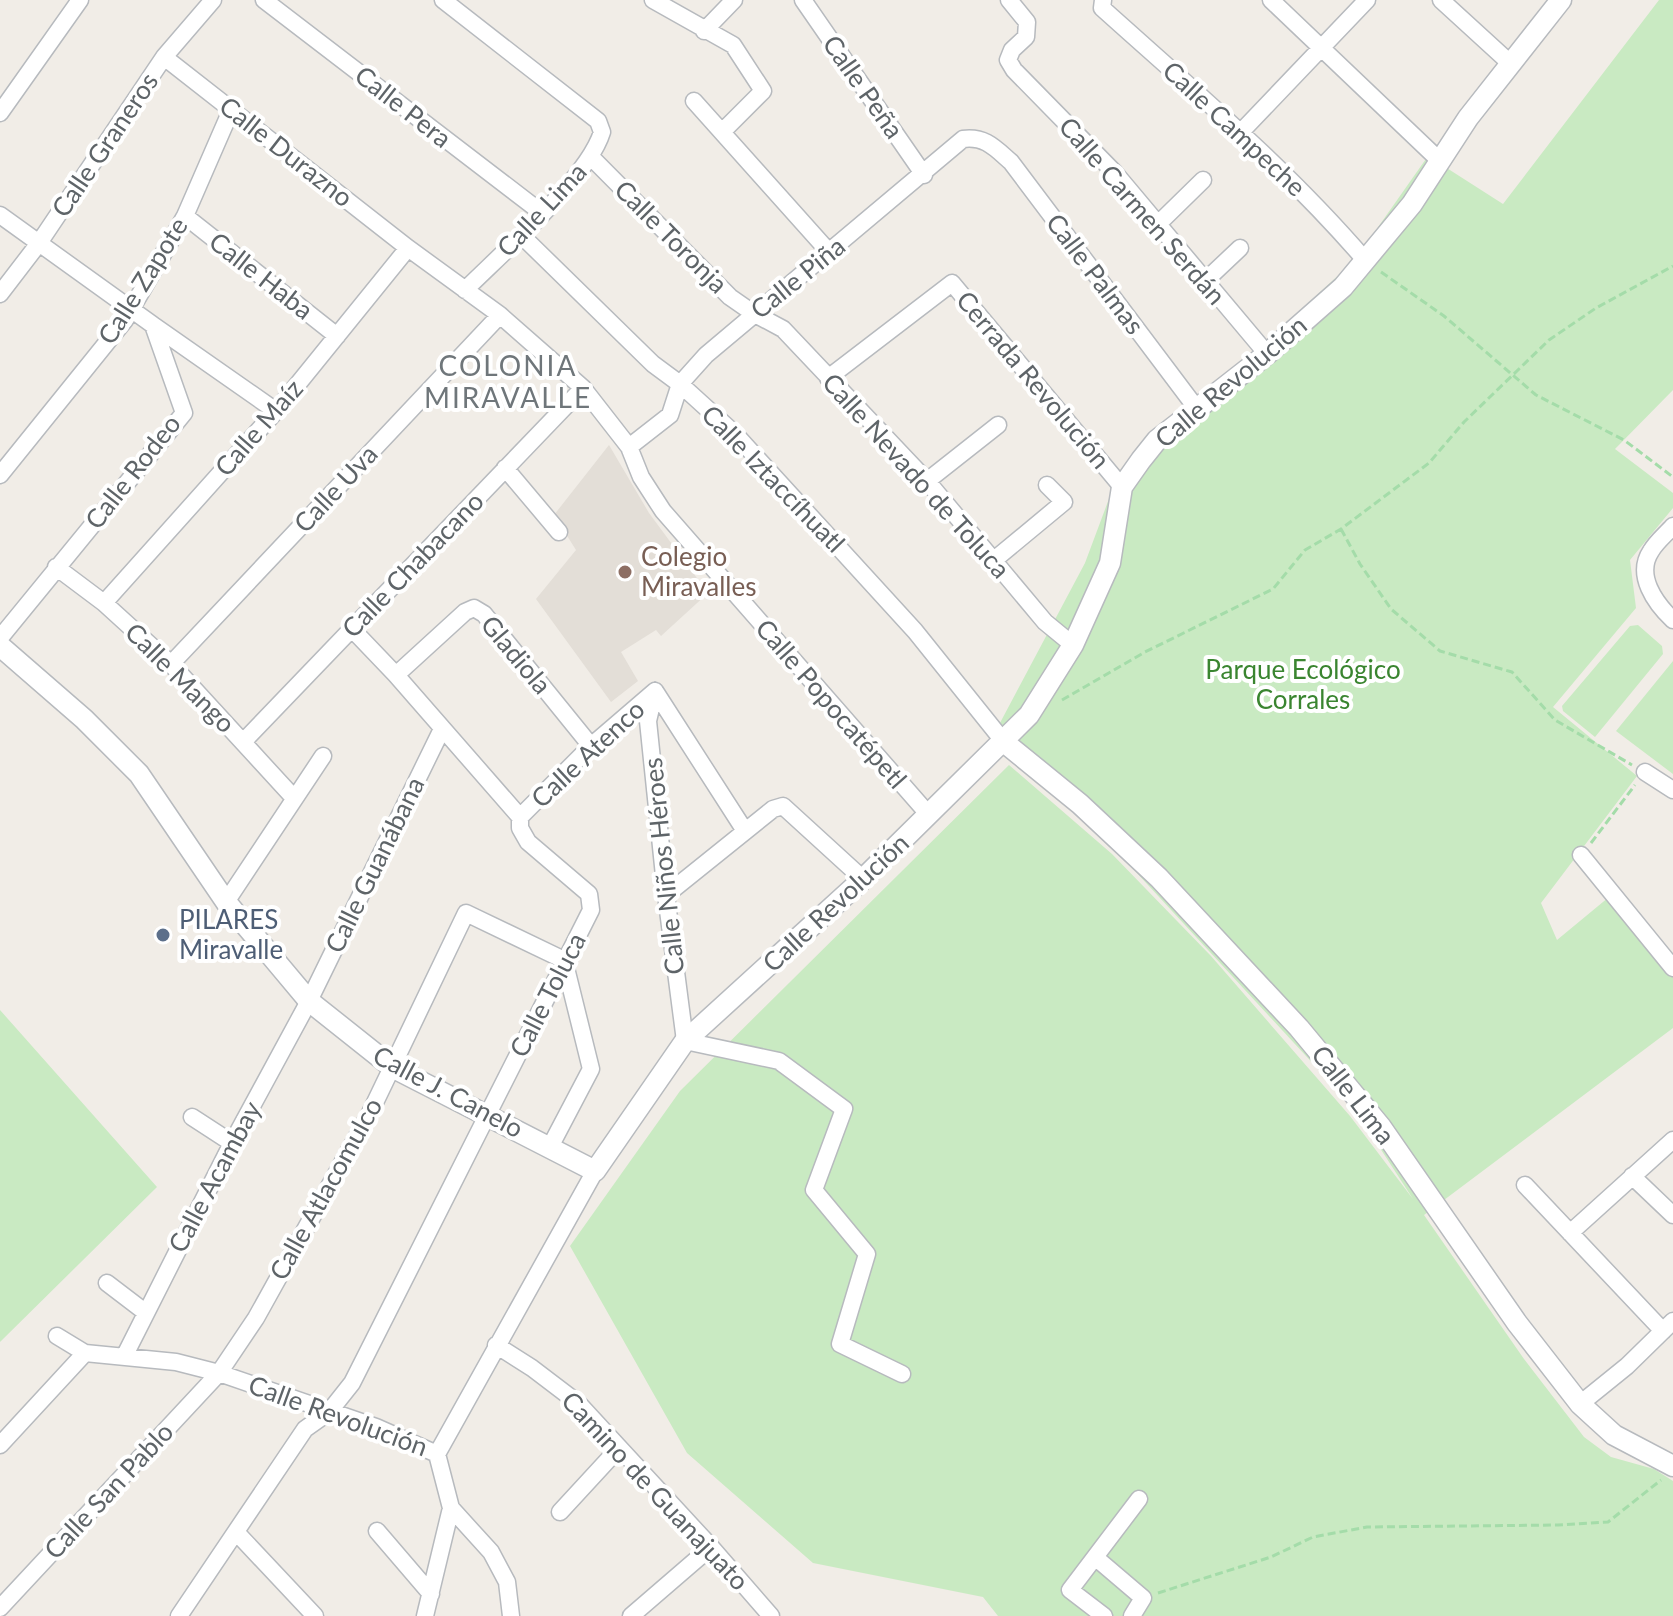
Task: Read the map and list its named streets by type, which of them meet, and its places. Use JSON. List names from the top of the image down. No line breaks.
{"streets":{"street":["Calle Peña","Calle Pera","Calle Campeche","Calle Graneros","Calle Durazno","Calle Lima","Calle Carmen Serdán","Calle Toronja","Calle Palmas","Calle Haba","Calle Piña","Calle Zapote","Cerrada Revolución","Calle Revolución","Calle Maíz","Calle Rodeo","Calle Nevado de Toluca","Calle Iztaccíhuatl","Calle Uva","Calle Chabacano","Gladiola","Calle Mango","Calle Popocatépetl","Calle Atenco","Calle Guanábana","Calle Niños Héroes","Calle Toluca","Calle J. Canelo","Calle Acambay","Calle Atlacomulco","Calle San Pablo","Camino de Guanajuato"]},"crossings":[["Calle Peña","Calle Piña"],["Calle Pera","Calle Lima"],["Calle Campeche","Calle Revolución"],["Calle Graneros","Calle Durazno"],["Calle Durazno","Calle Zapote"],["Calle Durazno","Calle Maíz"],["Calle Durazno","Calle Popocatépetl"],["Calle Lima","Calle Toronja"],["Calle Lima","Calle Revolución"],["Calle Lima","Calle Iztaccíhuatl"],["Calle Lima","Calle Popocatépetl"],["Calle Carmen Serdán","Calle Revolución"],["Calle Toronja","Calle Piña"],["Calle Toronja","Calle Nevado de Toluca"],["Calle Palmas","Calle Piña"],["Calle Palmas","Calle Revolución"],["Calle Haba","Calle Zapote"],["Calle Haba","Calle Maíz"],["Calle Piña","Calle Nevado de Toluca"],["Calle Piña","Calle Iztaccíhuatl"],["Calle Piña","Calle Popocatépetl"],["Cerrada Revolución","Calle Revolución"],["Cerrada Revolución","Calle Nevado de Toluca"],["Calle Revolución","Calle Nevado de Toluca"],["Calle Revolución","Calle Iztaccíhuatl"],["Calle Revolución","Calle Popocatépetl"],["Calle Revolución","Calle Niños Héroes"],["Calle Revolución","Calle Toluca"],["Calle Revolución","Calle J. Canelo"],["Calle Revolución","Calle Acambay"],["Calle Revolución","Calle Atlacomulco"],["Calle Revolución","Calle San Pablo"],["Calle Revolución","Camino de Guanajuato"],["Calle Maíz","Calle Mango"],["Calle Maíz","Calle Popocatépetl"],["Calle Rodeo","Calle Mango"],["Calle Uva","Calle Mango"],["Calle Uva","Calle Popocatépetl"],["Calle Chabacano","Calle Mango"],["Calle Chabacano","Calle Popocatépetl"],["Calle Chabacano","Calle Toluca"],["Gladiola","Calle Atenco"],["Gladiola","Calle Toluca"],["Calle Atenco","Calle Niños Héroes"],["Calle Atenco","Calle Toluca"],["Calle Guanábana","Calle Toluca"],["Calle Guanábana","Calle J. Canelo"],["Calle Guanábana","Calle Acambay"],["Calle Toluca","Calle J. Canelo"],["Calle Toluca","Calle Atlacomulco"],["Calle J. Canelo","Calle Acambay"],["Calle J. Canelo","Calle Atlacomulco"],["Calle Atlacomulco","Calle San Pablo"]],"districts":["COLONIA MIRAVALLE"],"parks":["Parque Ecológico Corrales"],"places":["Colegio Miravalles","PILARES Miravalle"]}
